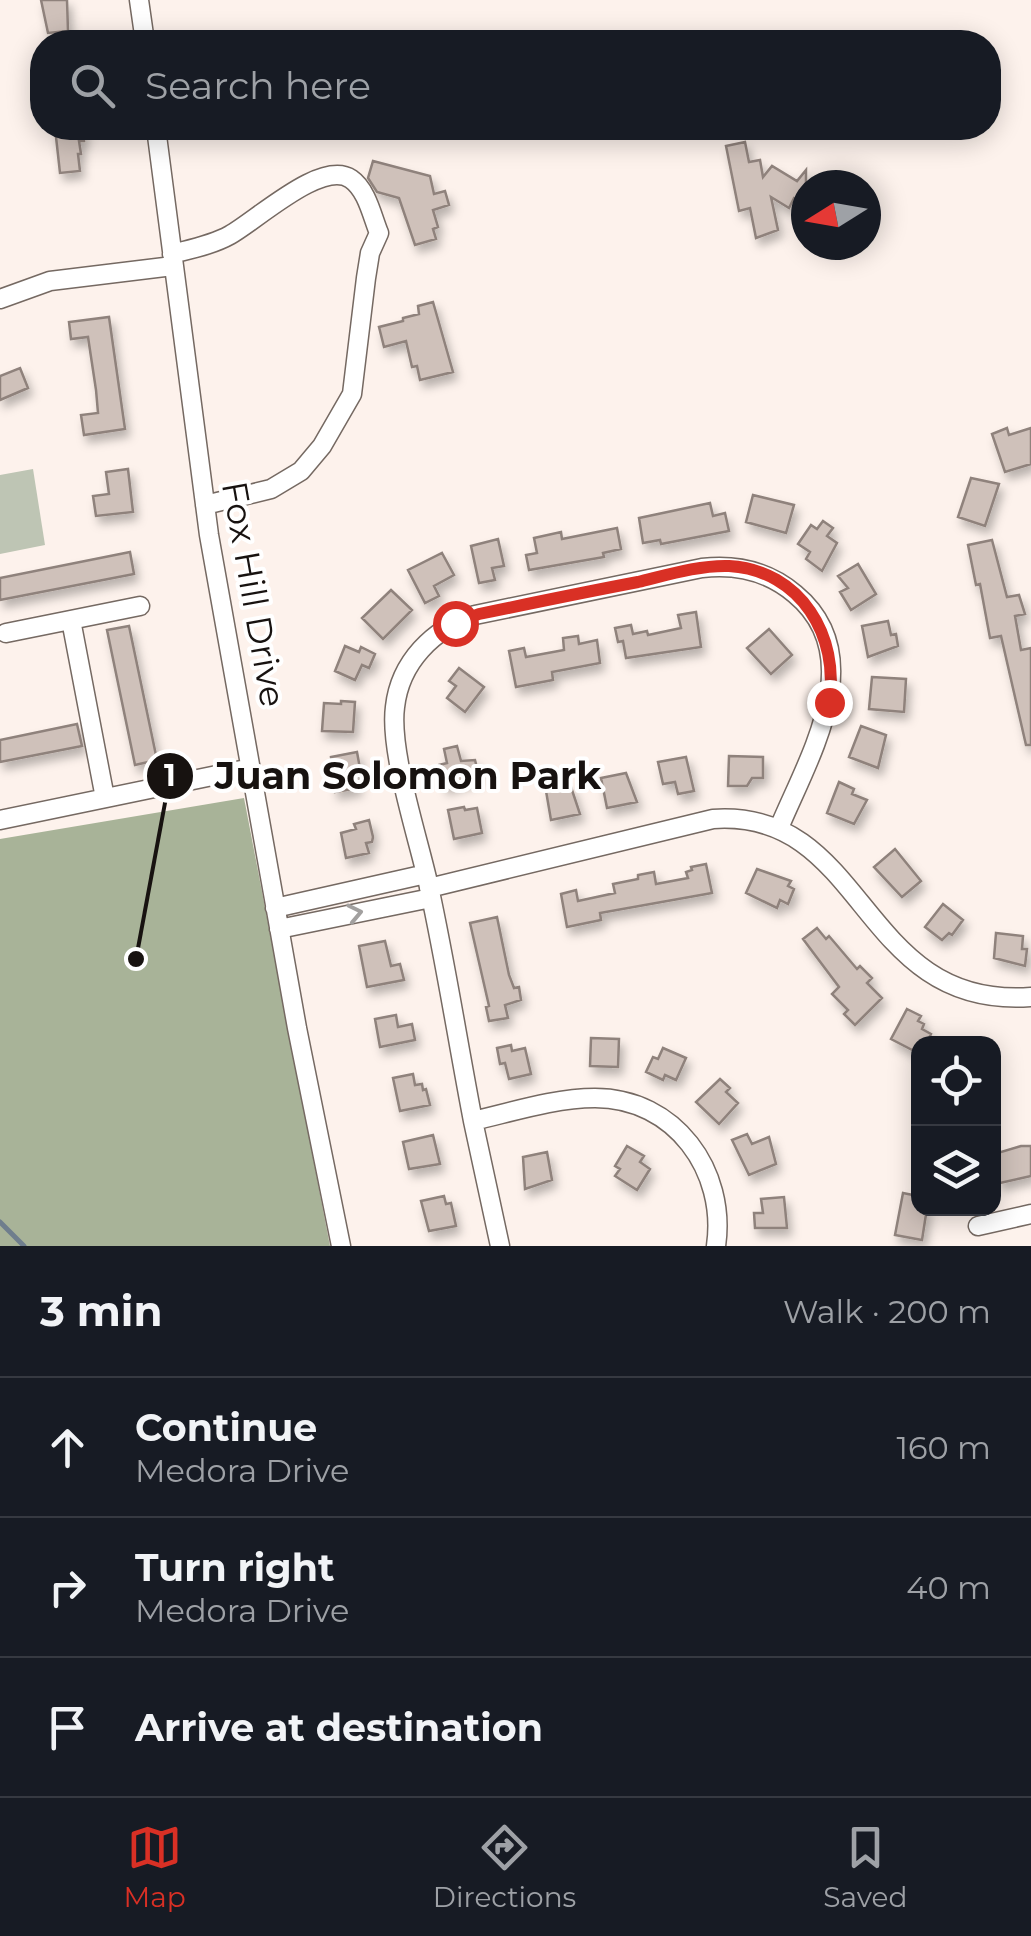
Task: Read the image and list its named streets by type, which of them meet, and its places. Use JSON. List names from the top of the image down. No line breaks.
{"streets":{"street":["Fox Hill Drive"]},"places":["Juan Solomon Park"],"north":"left","page":{"search":"Search here","heading":["3 min","Walk · 200 m"],"list":[["Continue","Medora Drive","160 m"],["Turn right","Medora Drive","40 m"],"Arrive at destination"],"nav":["Map","Directions","Saved"]}}
